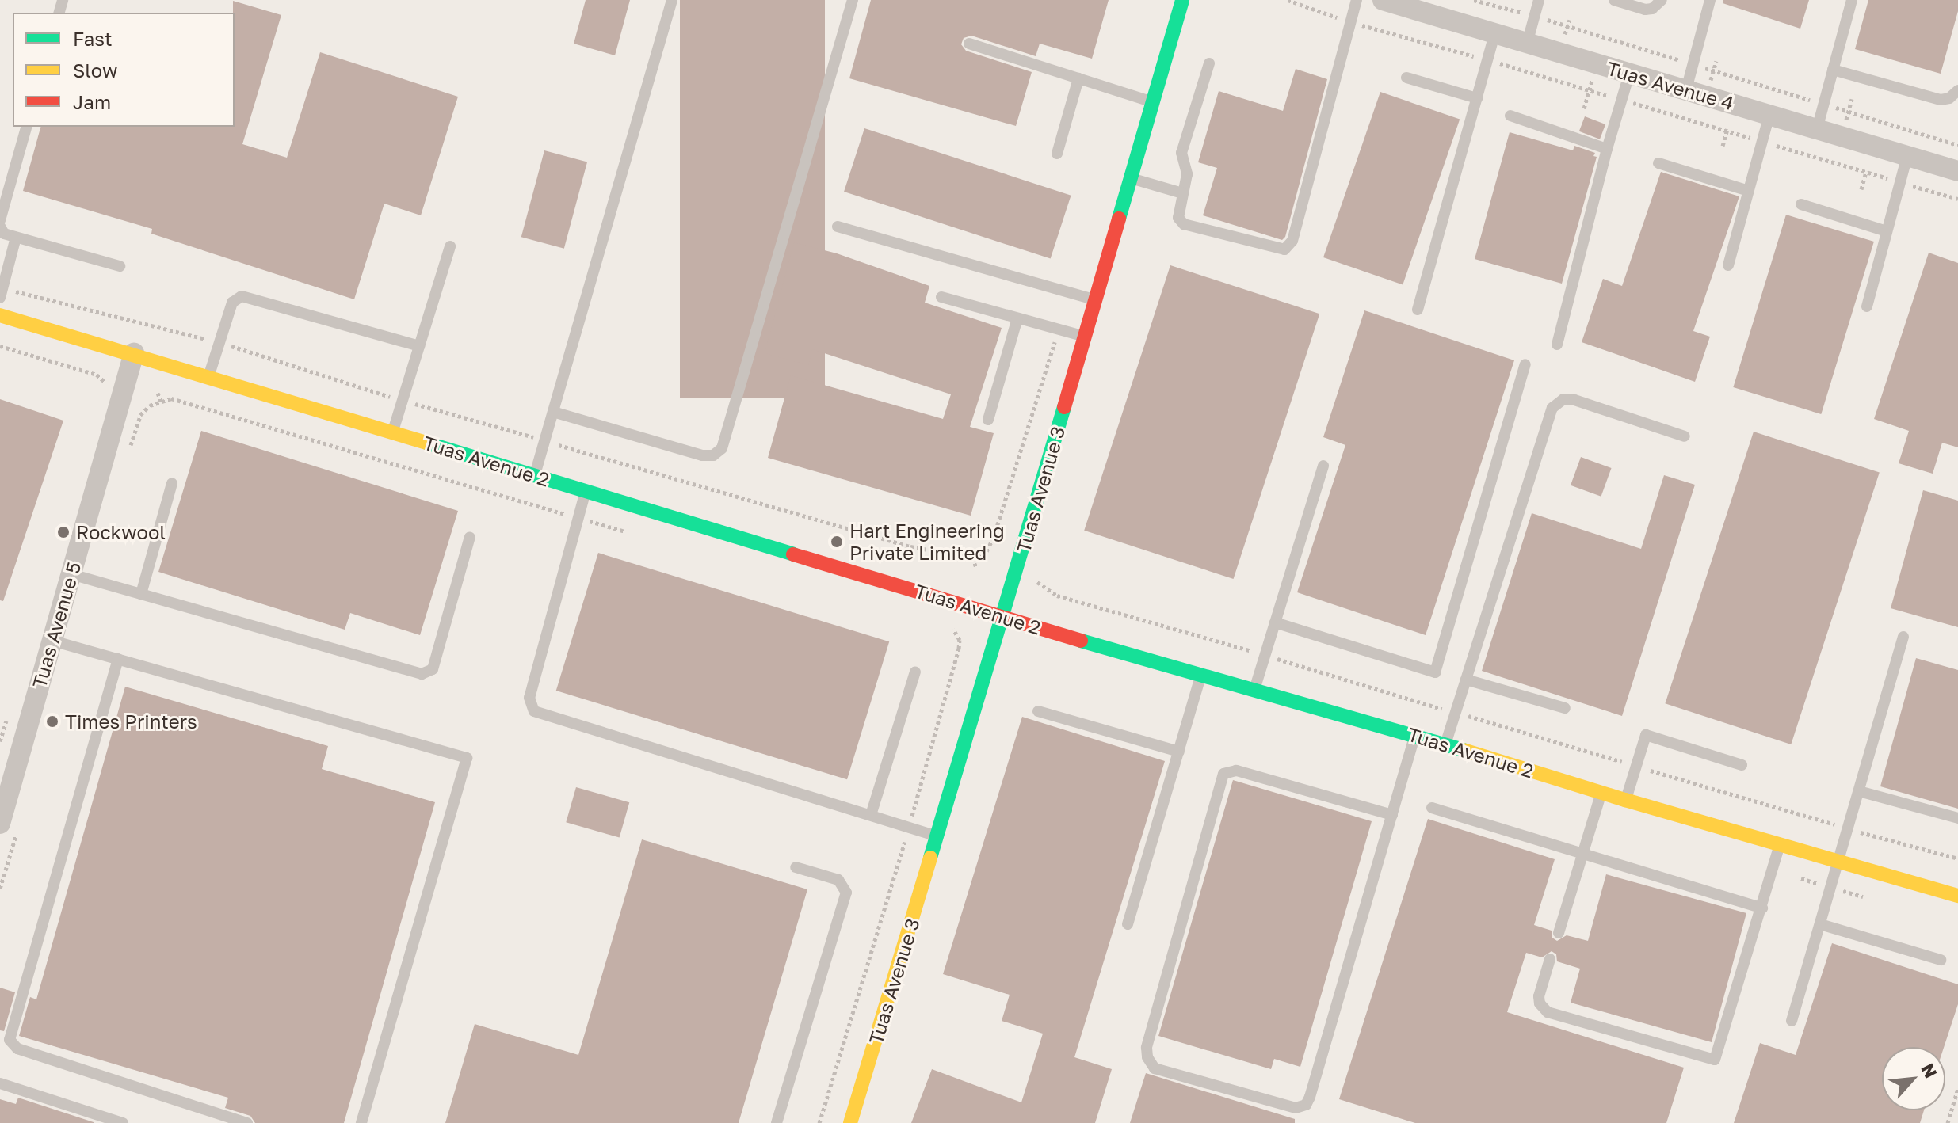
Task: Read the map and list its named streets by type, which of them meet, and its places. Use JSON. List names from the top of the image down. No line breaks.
{"streets":{"street":["Tuas Avenue 4","Tuas Avenue 2","Tuas Avenue 3","Tuas Avenue 5"]},"crossings":[["Tuas Avenue 2","Tuas Avenue 3"],["Tuas Avenue 2","Tuas Avenue 5"]],"places":["Rockwool","Hart Engineering Private Limited","Times Printers"],"legend":["Fast","Slow","Jam"],"north":"top right"}
